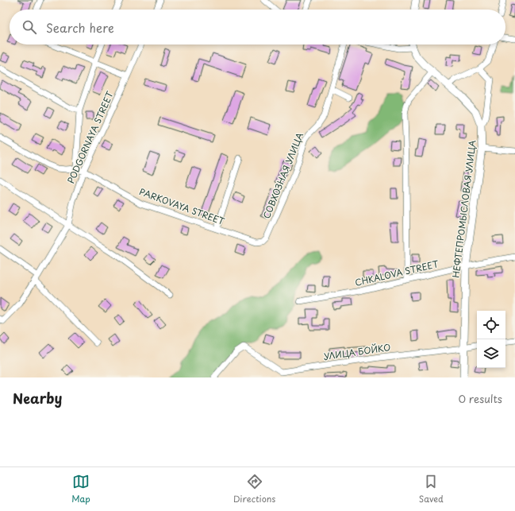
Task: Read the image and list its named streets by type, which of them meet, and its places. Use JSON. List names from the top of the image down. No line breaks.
{"streets":{"main road":["НЕФТЕПРОМЫСЛОВАЯ УЛИЦА"],"street":["PODGORNAYA STREET","СОВХОЗНАЯ УЛИЦА","PARKOVAYA STREET","CHKALOVA STREET","УЛИЦА БОЙКО"]},"crossings":[["PODGORNAYA STREET","PARKOVAYA STREET"],["СОВХОЗНАЯ УЛИЦА","PARKOVAYA STREET"],["НЕФТЕПРОМЫСЛОВАЯ УЛИЦА","CHKALOVA STREET"],["НЕФТЕПРОМЫСЛОВАЯ УЛИЦА","УЛИЦА БОЙКО"]],"page":{"search":"Search here","heading":["Nearby","0 results"],"nav":["Map","Directions","Saved"]}}
